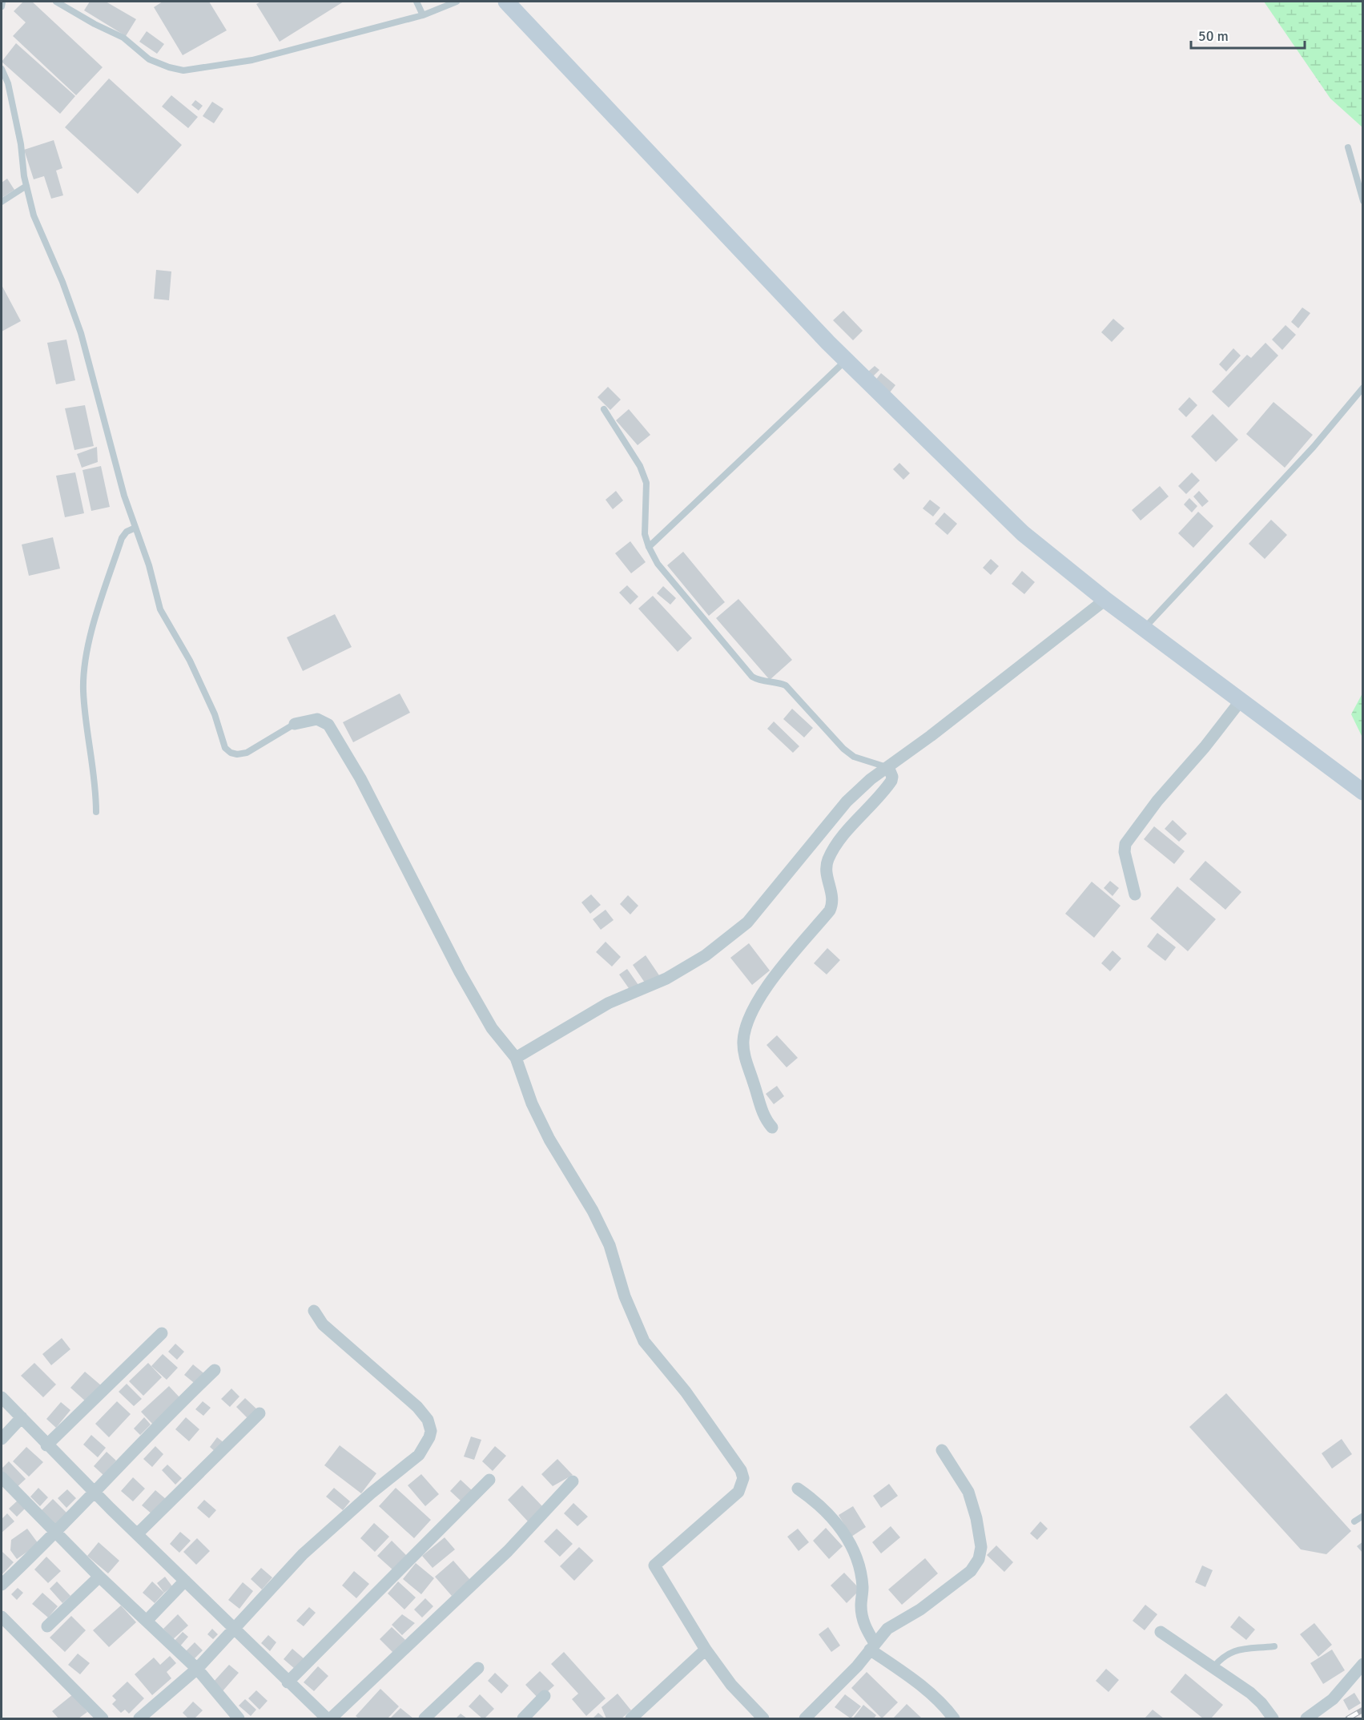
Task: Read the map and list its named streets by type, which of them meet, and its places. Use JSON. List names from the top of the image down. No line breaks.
{"scale_bar":"50 m"}
